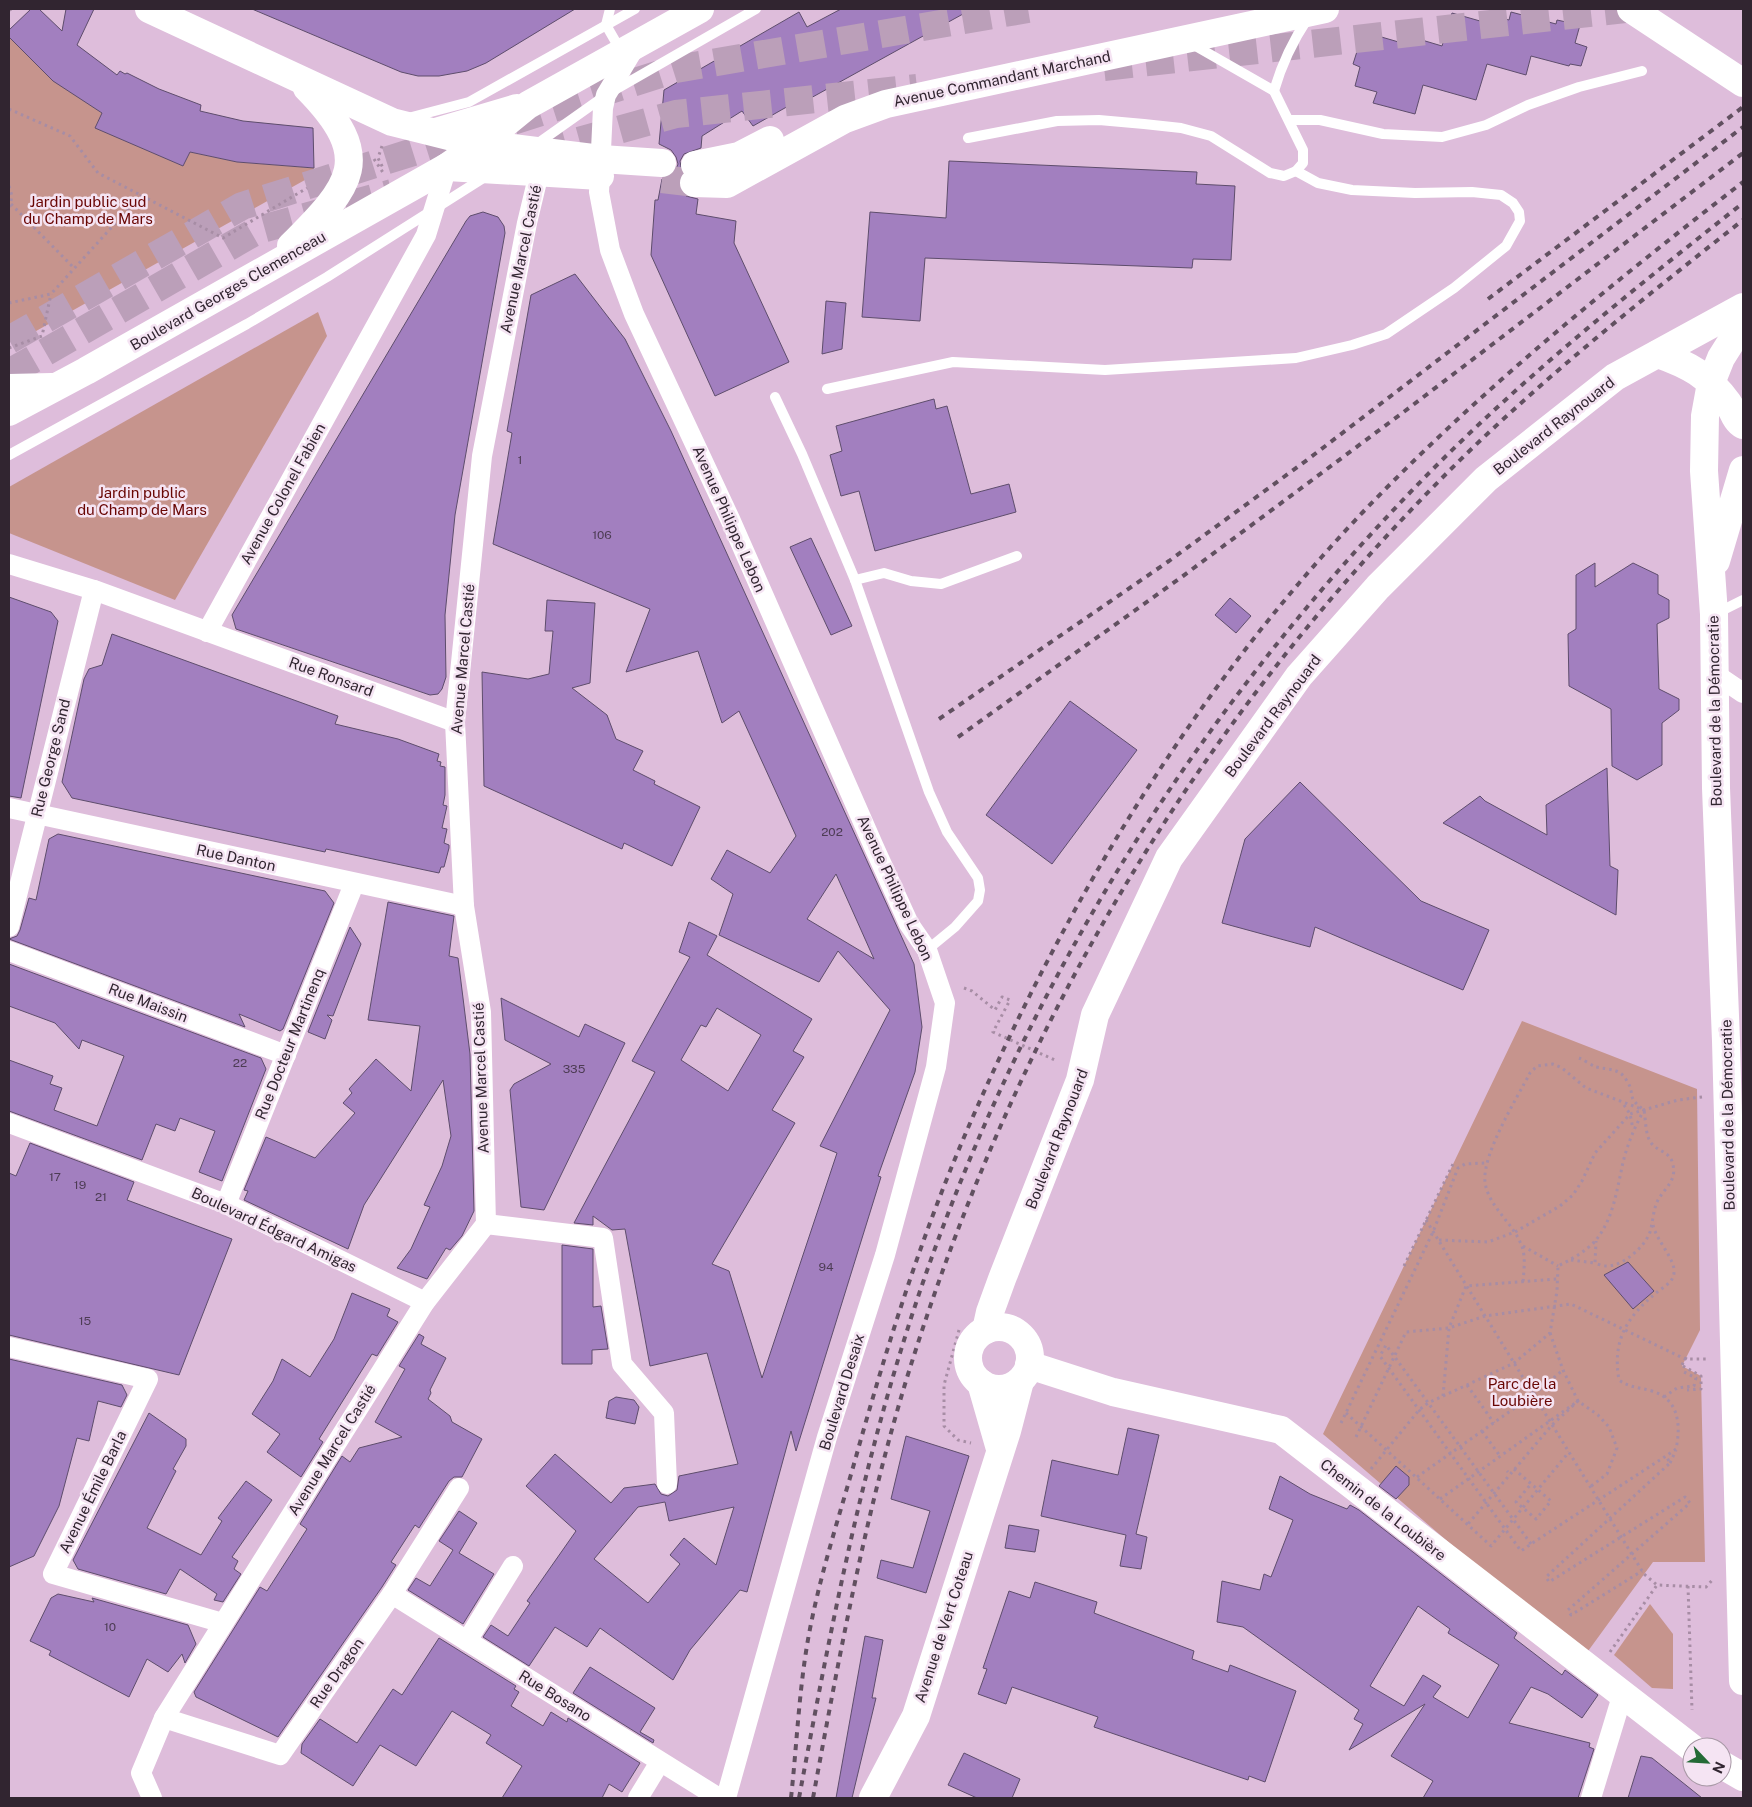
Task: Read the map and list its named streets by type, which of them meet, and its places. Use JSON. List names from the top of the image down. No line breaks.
{"streets":{"main road":["Avenue Commandant Marchand","Boulevard Georges Clemenceau","Boulevard Raynouard","Boulevard de la Démocratie","Chemin de la Loubière","Avenue de Vert Coteau"],"street":["Avenue Marcel Castié","Avenue Colonel Fabien","Avenue Philippe Lebon","Rue Ronsard","Rue George Sand","Rue Danton","Rue Maissin","Rue Docteur Martinenq","Boulevard Édgard Amigas","Boulevard Desaix","Avenue Émile Barla","Rue Dragon","Rue Bosano"]},"crossings":[["Avenue Marcel Castié","Rue Ronsard"],["Avenue Marcel Castié","Rue Danton"],["Avenue Marcel Castié","Boulevard Édgard Amigas"],["Avenue Marcel Castié","Avenue Émile Barla"],["Avenue Marcel Castié","Rue Dragon"],["Boulevard Georges Clemenceau","Avenue Colonel Fabien"],["Avenue Colonel Fabien","Rue Ronsard"],["Avenue Philippe Lebon","Boulevard Desaix"],["Rue George Sand","Rue Danton"],["Rue Danton","Rue Docteur Martinenq"],["Rue Maissin","Rue Docteur Martinenq"],["Rue Docteur Martinenq","Boulevard Édgard Amigas"],["Chemin de la Loubière","Avenue de Vert Coteau"],["Rue Dragon","Rue Bosano"]],"parks":["Jardin public sud du Champ de Mars","Jardin public du Champ de Mars","Parc de la Loubière"],"house_numbers":["1","106","202","22","335","17","19","21","94","15","10"],"north":"bottom right"}
